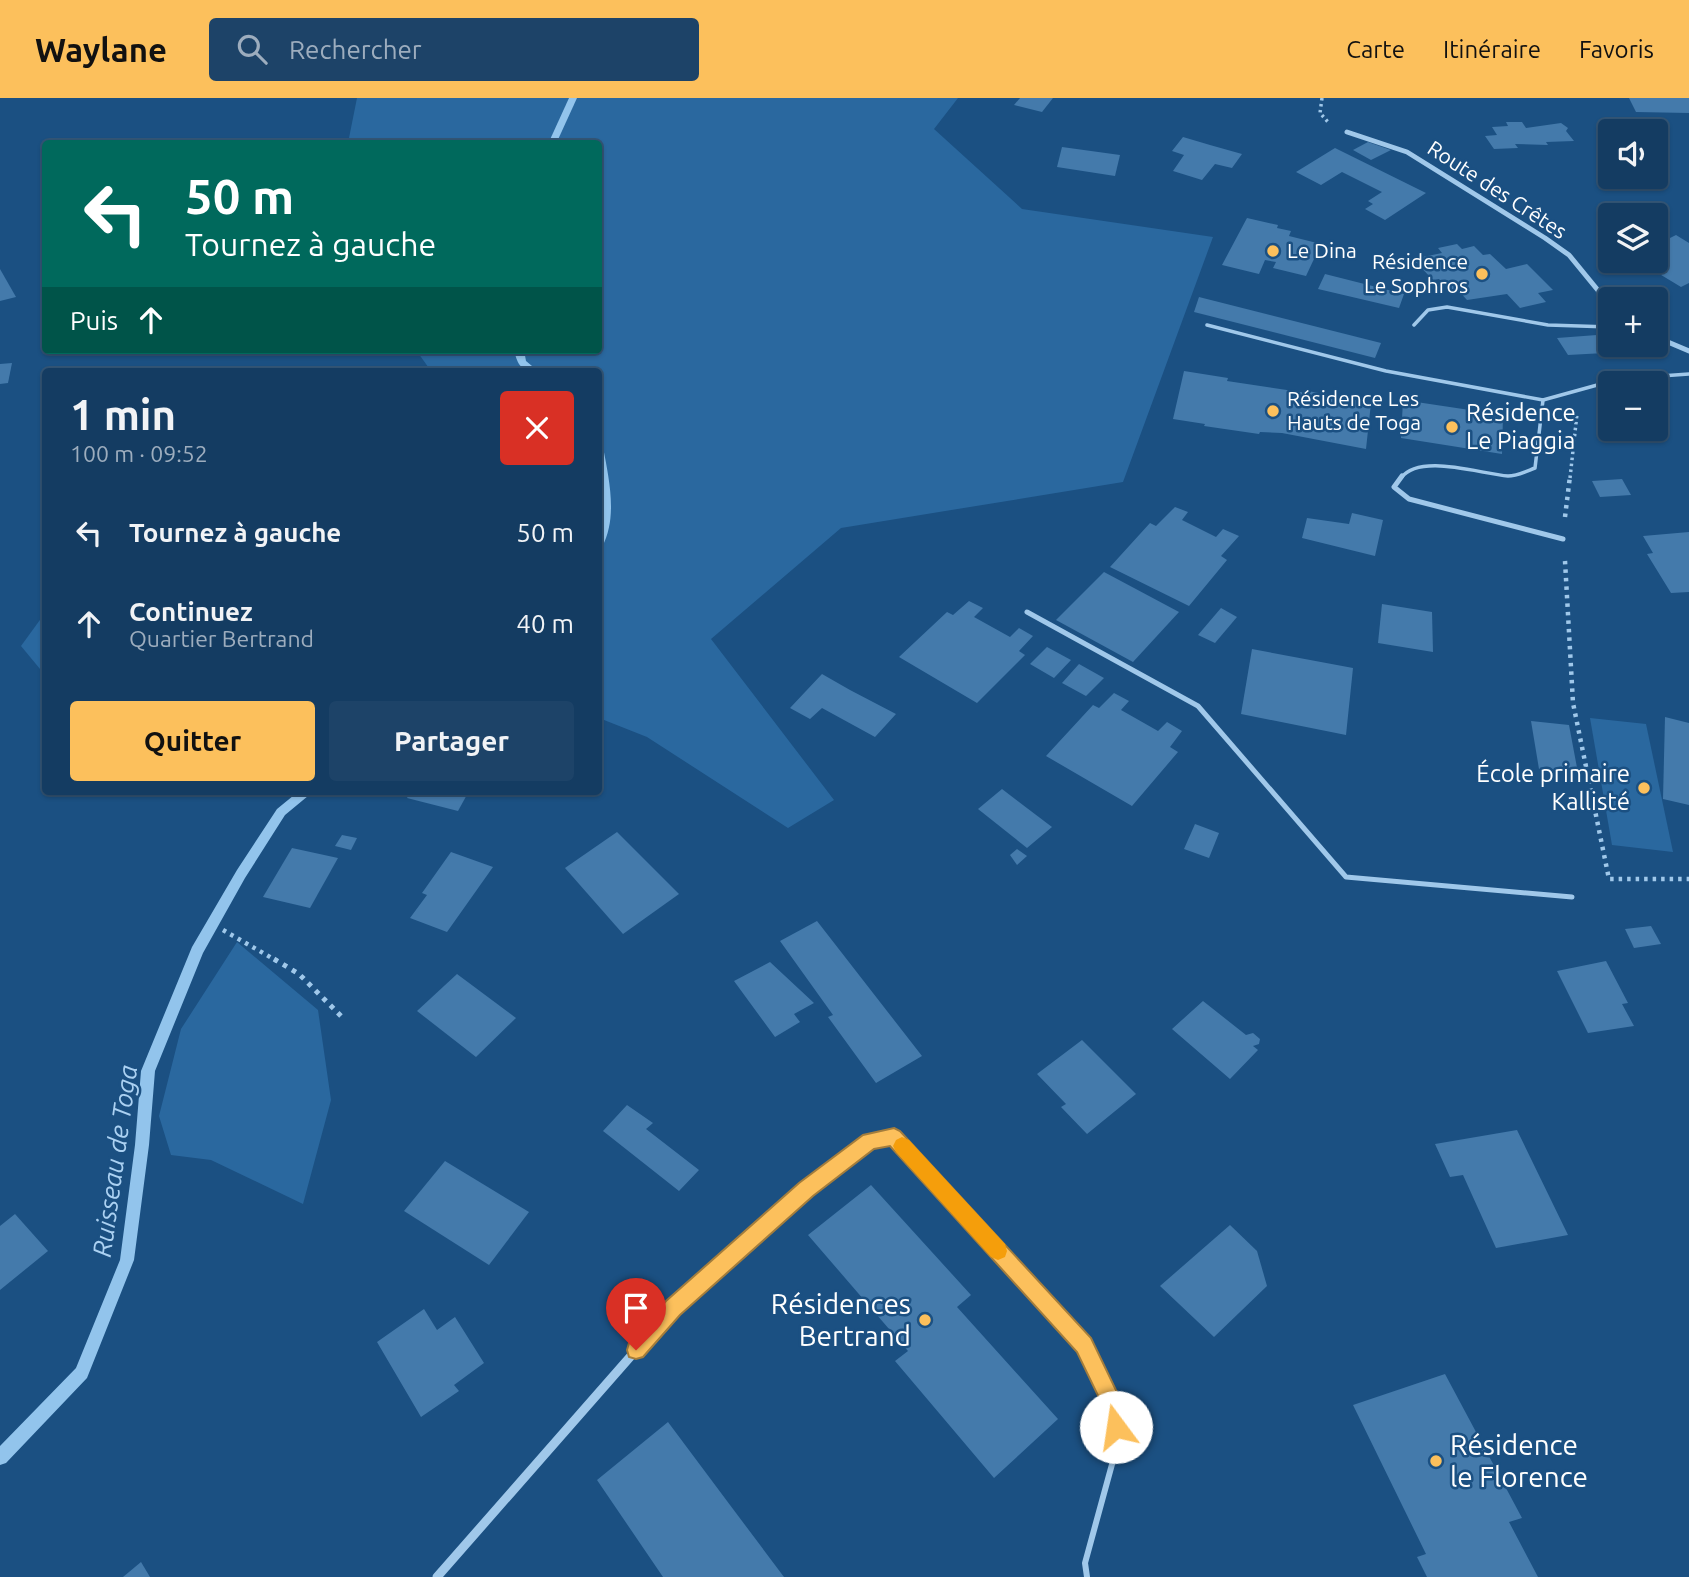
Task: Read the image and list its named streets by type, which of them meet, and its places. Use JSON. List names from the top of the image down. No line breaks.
{"streets":{"street":["Route des Crêtes"]},"water":["Ruisseau de Toga"],"places":["Le Dina","Résidence Le Sophros","Résidence Les Hauts de Toga","Résidence Le Piaggia","École primaire Kallisté","Résidences Bertrand","Résidence le Florence"],"page":{"header":"Waylane","search":"Rechercher","nav":["Carte","Itinéraire","Favoris"],"map_buttons":["+","−"],"turn":["50 m","Tournez à gauche"],"then":"Puis","heading":["1 min","100 m · 09:52"],"list":[{"name":"Tournez à gauche","value":"50 m"},{"name":"Continuez","note":"Quartier Bertrand","value":"40 m"}],"buttons":["Quitter","Partager"]}}
